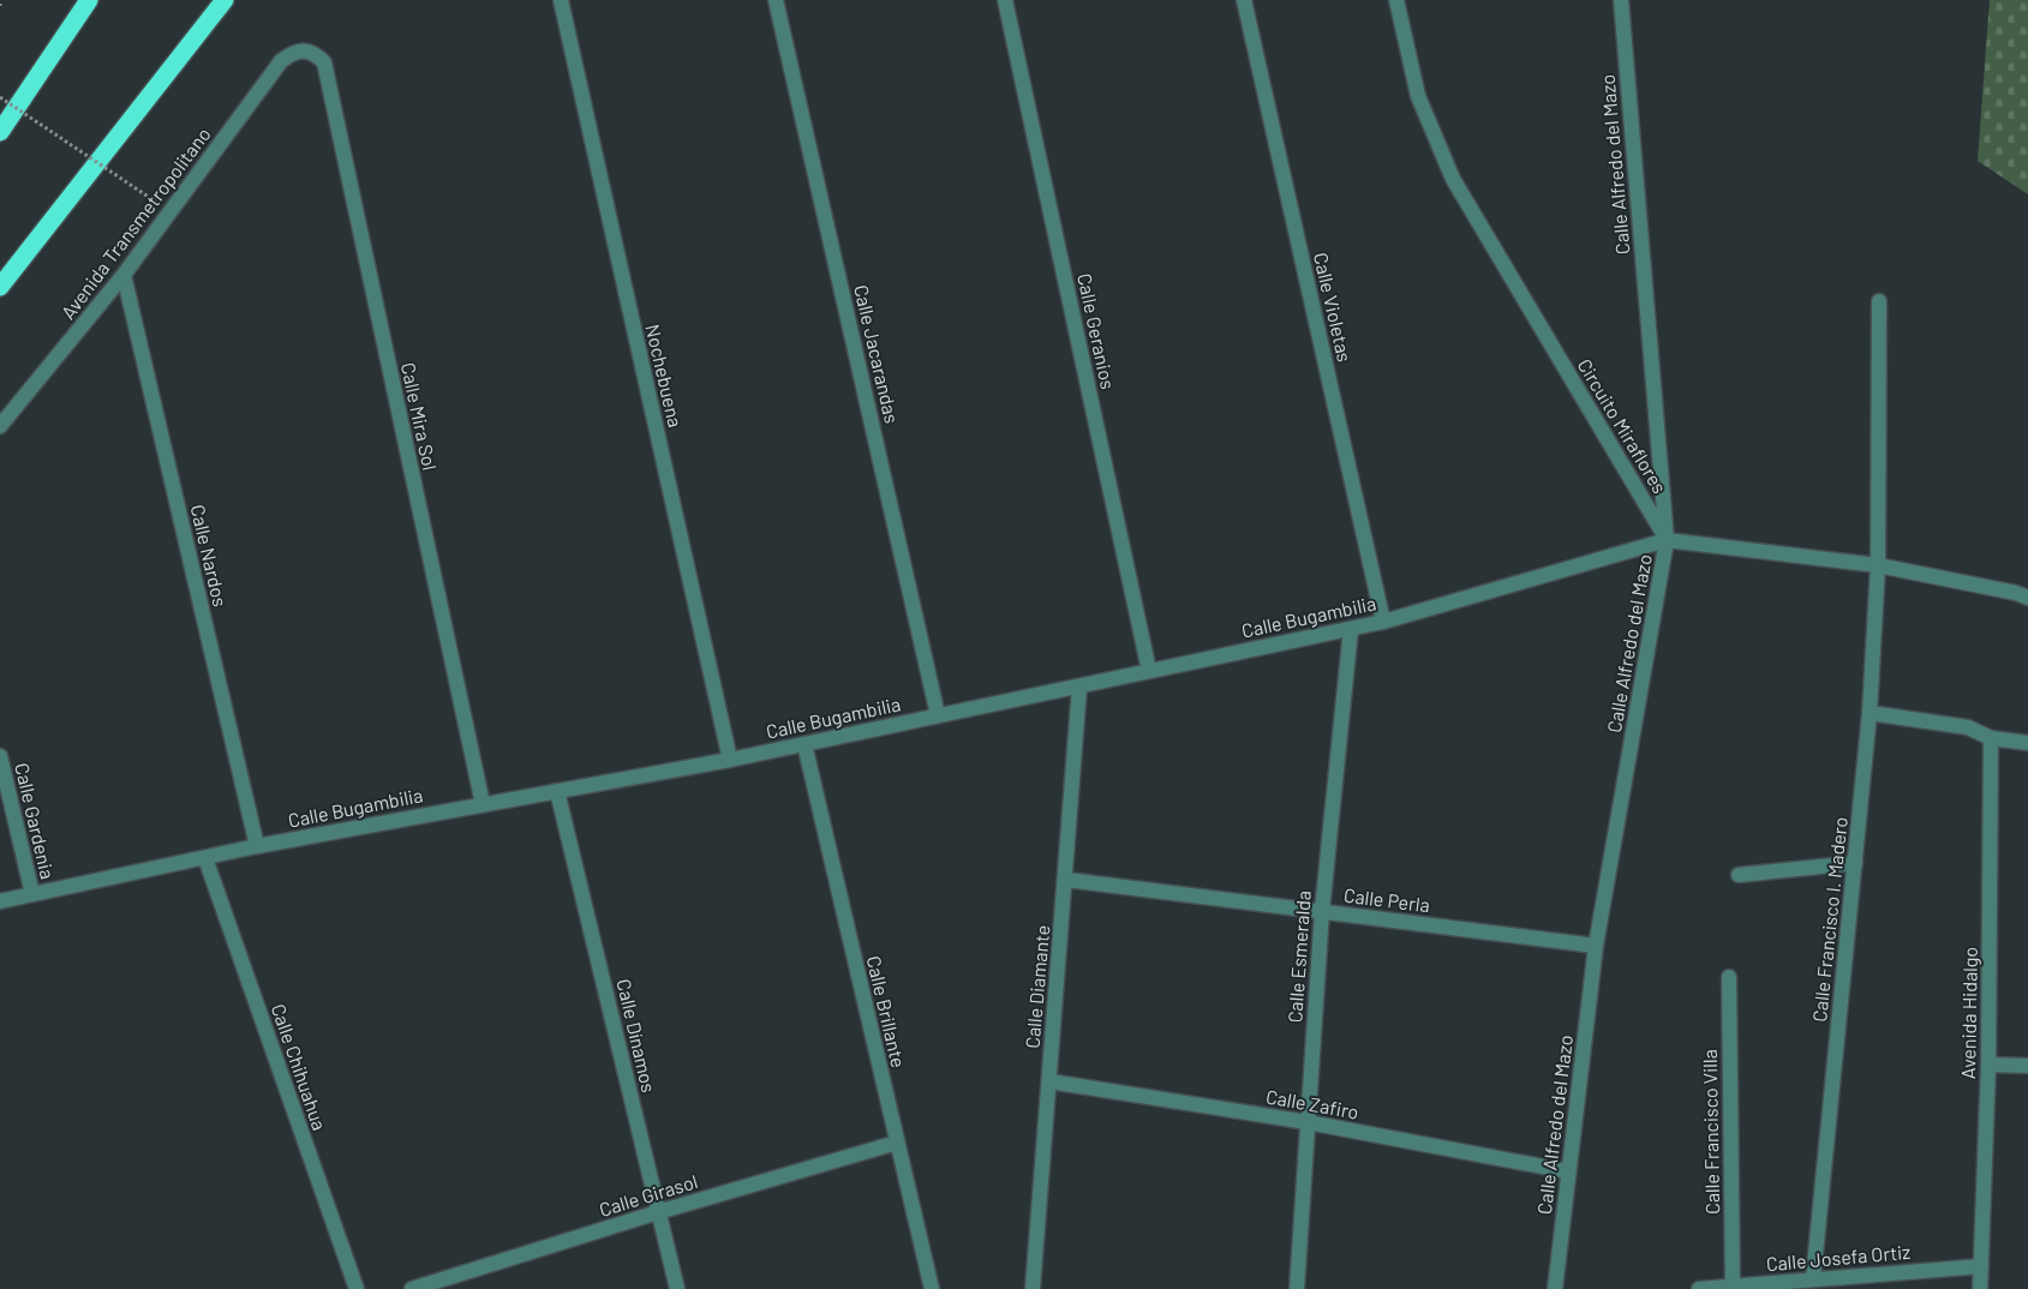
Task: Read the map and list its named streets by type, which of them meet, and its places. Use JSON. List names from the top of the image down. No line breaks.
{"streets":{"street":["Calle Alfredo del Mazo","Avenida Transmetropolitano","Calle Violetas","Calle Geranios","Calle Jacarandas","Nochebuena","Calle Mira Sol","Circuito Miraflores","Calle Nardos","Calle Bugambilia","Calle Gardenia","Calle Perla","Calle Francisco I. Madero","Calle Esmeralda","Calle Diamante","Calle Brillante","Avenida Hidalgo","Calle Dínamos","Calle Chihuahua","Calle Zafiro","Calle Francisco Villa","Calle Girasol","Calle Josefa Ortiz"]},"crossings":[["Calle Alfredo del Mazo","Circuito Miraflores"],["Calle Alfredo del Mazo","Calle Bugambilia"],["Calle Alfredo del Mazo","Calle Perla"],["Calle Alfredo del Mazo","Calle Zafiro"],["Avenida Transmetropolitano","Calle Mira Sol"],["Avenida Transmetropolitano","Calle Nardos"],["Calle Violetas","Calle Bugambilia"],["Calle Geranios","Calle Bugambilia"],["Calle Jacarandas","Calle Bugambilia"],["Nochebuena","Calle Bugambilia"],["Calle Mira Sol","Calle Bugambilia"],["Circuito Miraflores","Calle Bugambilia"],["Calle Nardos","Calle Bugambilia"],["Calle Bugambilia","Calle Gardenia"],["Calle Bugambilia","Calle Esmeralda"],["Calle Bugambilia","Calle Diamante"],["Calle Bugambilia","Calle Brillante"],["Calle Bugambilia","Calle Dínamos"],["Calle Bugambilia","Calle Chihuahua"],["Calle Perla","Calle Esmeralda"],["Calle Perla","Calle Diamante"],["Calle Francisco I. Madero","Calle Josefa Ortiz"],["Calle Esmeralda","Calle Zafiro"],["Calle Diamante","Calle Zafiro"],["Calle Brillante","Calle Girasol"],["Avenida Hidalgo","Calle Josefa Ortiz"],["Calle Dínamos","Calle Girasol"],["Calle Francisco Villa","Calle Josefa Ortiz"]]}
